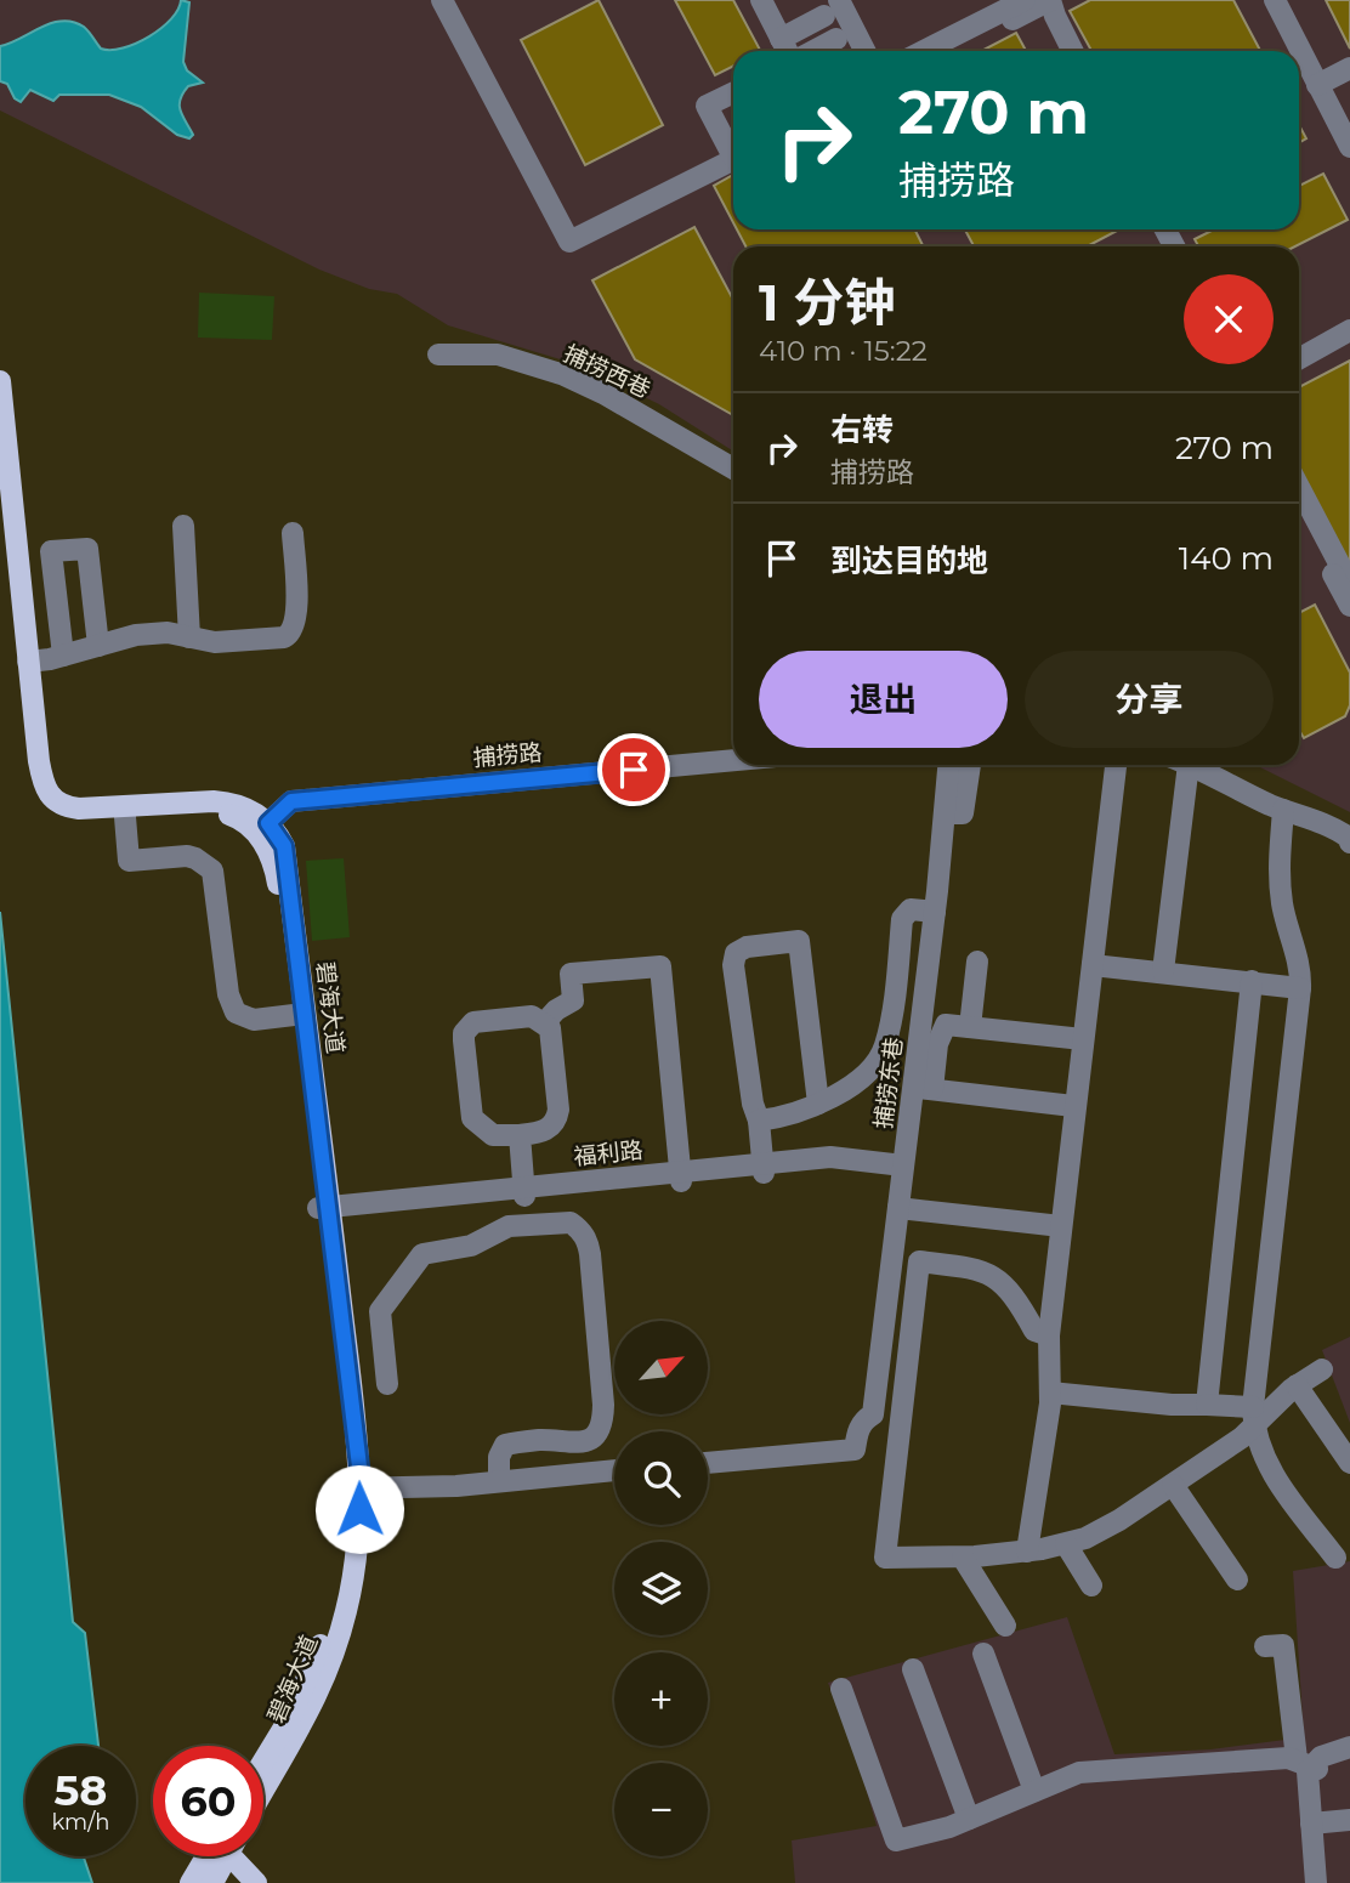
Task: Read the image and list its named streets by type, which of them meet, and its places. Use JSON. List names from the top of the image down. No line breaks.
{"streets":{"main road":["碧海大道"],"street":["捕捞西巷","捕捞路","捕捞东巷","福利路"]},"crossings":[["捕捞路","碧海大道"],["碧海大道","福利路"],["捕捞东巷","福利路"]],"north":"top right","page":{"turn":["270 m","捕捞路"],"heading":["1 分钟","410 m · 15:22"],"list":[{"name":"右转","note":"捕捞路","value":"270 m"},{"name":"到达目的地","value":"140 m"}],"buttons":["退出","分享"],"map_buttons":["+","−"],"speed":"58 km/h","limit":"60"}}
